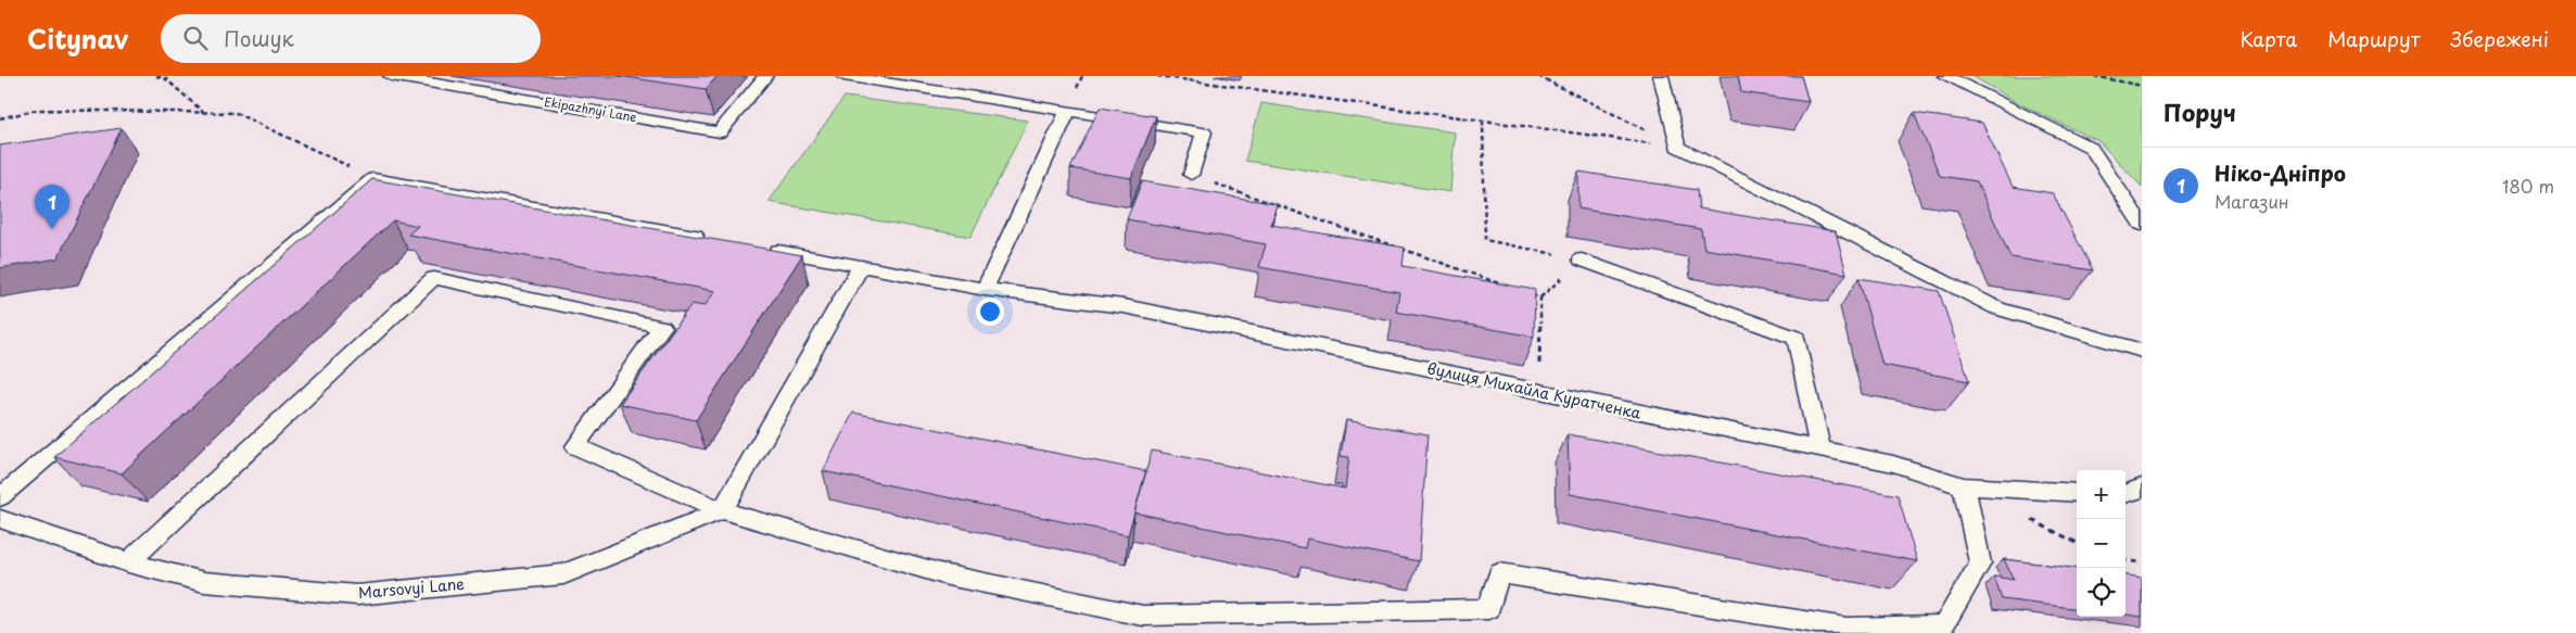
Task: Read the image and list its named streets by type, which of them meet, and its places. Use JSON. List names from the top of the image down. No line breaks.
{"streets":{"lane":["Ekipazhnyi Lane","вулиця Михайла Куратченка","Marsovyi Lane"]},"page":{"header":"Citynav","search":"Пошук","nav":["Карта","Маршрут","Збережені"],"heading":"Поруч","list":[{"mark":"1","name":"Ніко-Дніпро","note":"Магазин","value":"180 m"}],"pins":"1","map_buttons":["+","−"]}}
